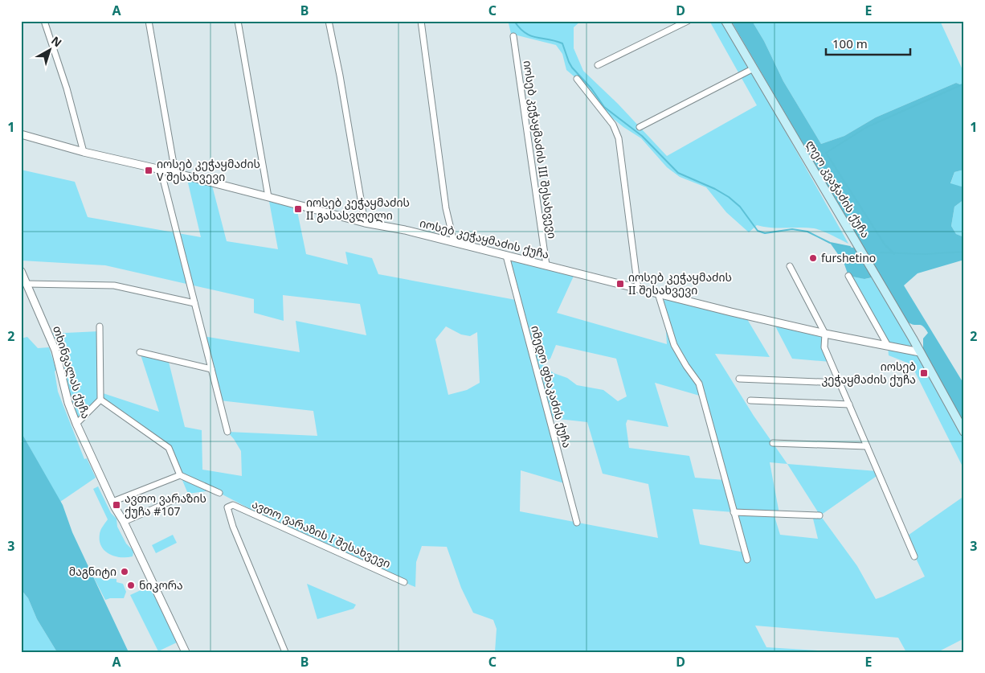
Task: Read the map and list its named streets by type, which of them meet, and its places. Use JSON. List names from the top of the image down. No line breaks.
{"streets":{"main road":["ლეო კვაჭაძის ქუჩა"],"street":["იოსებ კეჭაყმაძის III შესახვევი","იოსებ კეჭაყმაძის ქუჩა","თხინვალას ქუჩა","იმედო ფხაკაძის ქუჩა","ავთო ვარაზის I შესახვევი"]},"crossings":[["იოსებ კეჭაყმაძის III შესახვევი","იოსებ კეჭაყმაძის ქუჩა"],["ლეო კვაჭაძის ქუჩა","იოსებ კეჭაყმაძის ქუჩა"],["იოსებ კეჭაყმაძის ქუჩა","იმედო ფხაკაძის ქუჩა"]],"places":{"transit":["იოსებ კეჭაყმაძის V შესახვევი","იოსებ კეჭაყმაძის II გასასვლელი","იოსებ კეჭაყმაძის II შესახვევი","იოსებ კეჭაყმაძის ქუჩა","ავთო ვარაზის ქუჩა #107"],"other":["furshetino","მაგნიტი","ნიკორა"]},"scale_bar":"100 m","north":"top right","grid":{"columns":["A","B","C","D","E"],"rows":["1","2","3"]}}
